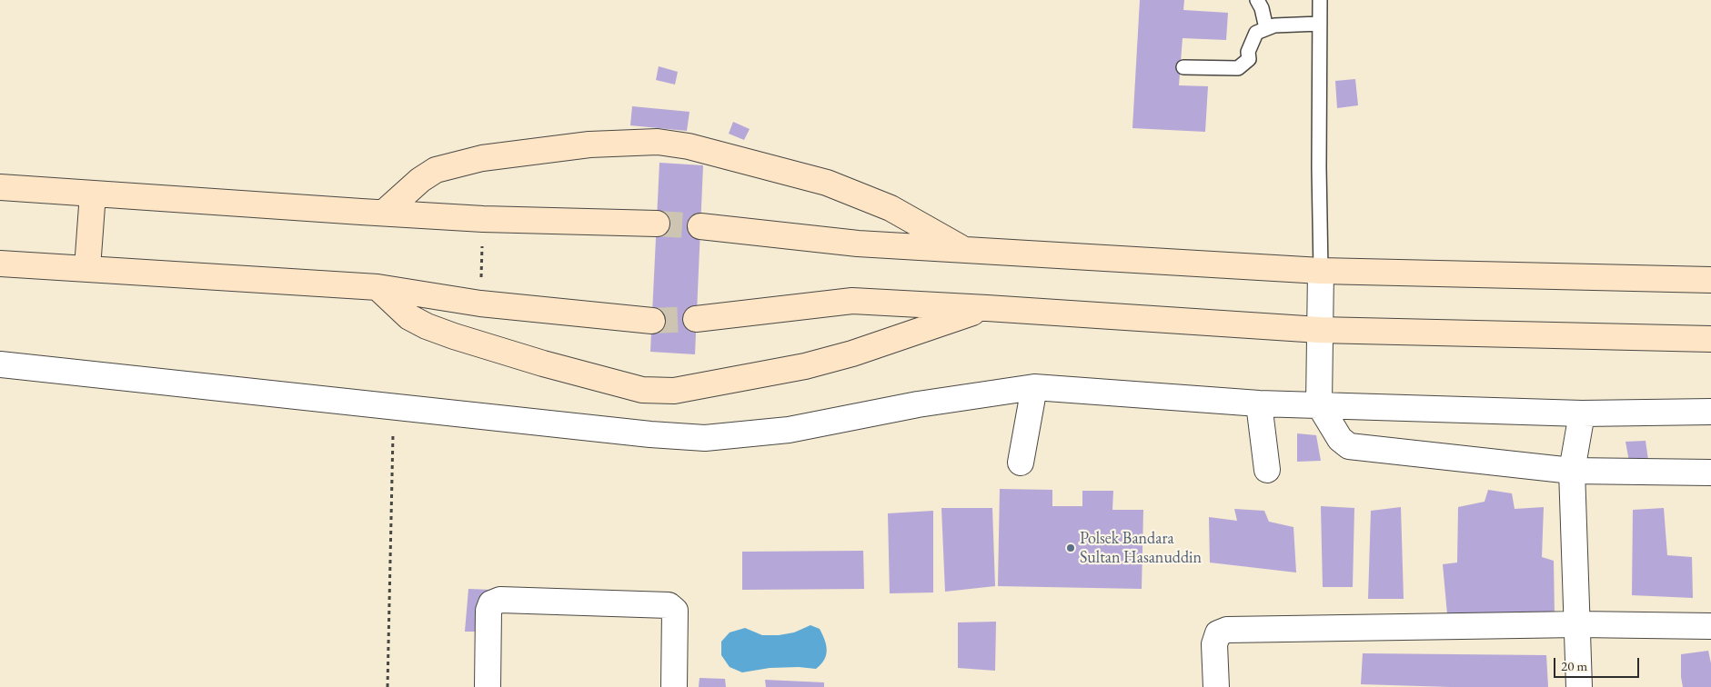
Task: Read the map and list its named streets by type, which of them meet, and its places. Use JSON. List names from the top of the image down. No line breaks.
{"places":["Polsek Bandara Sultan Hasanuddin"],"scale_bar":"20 m"}
